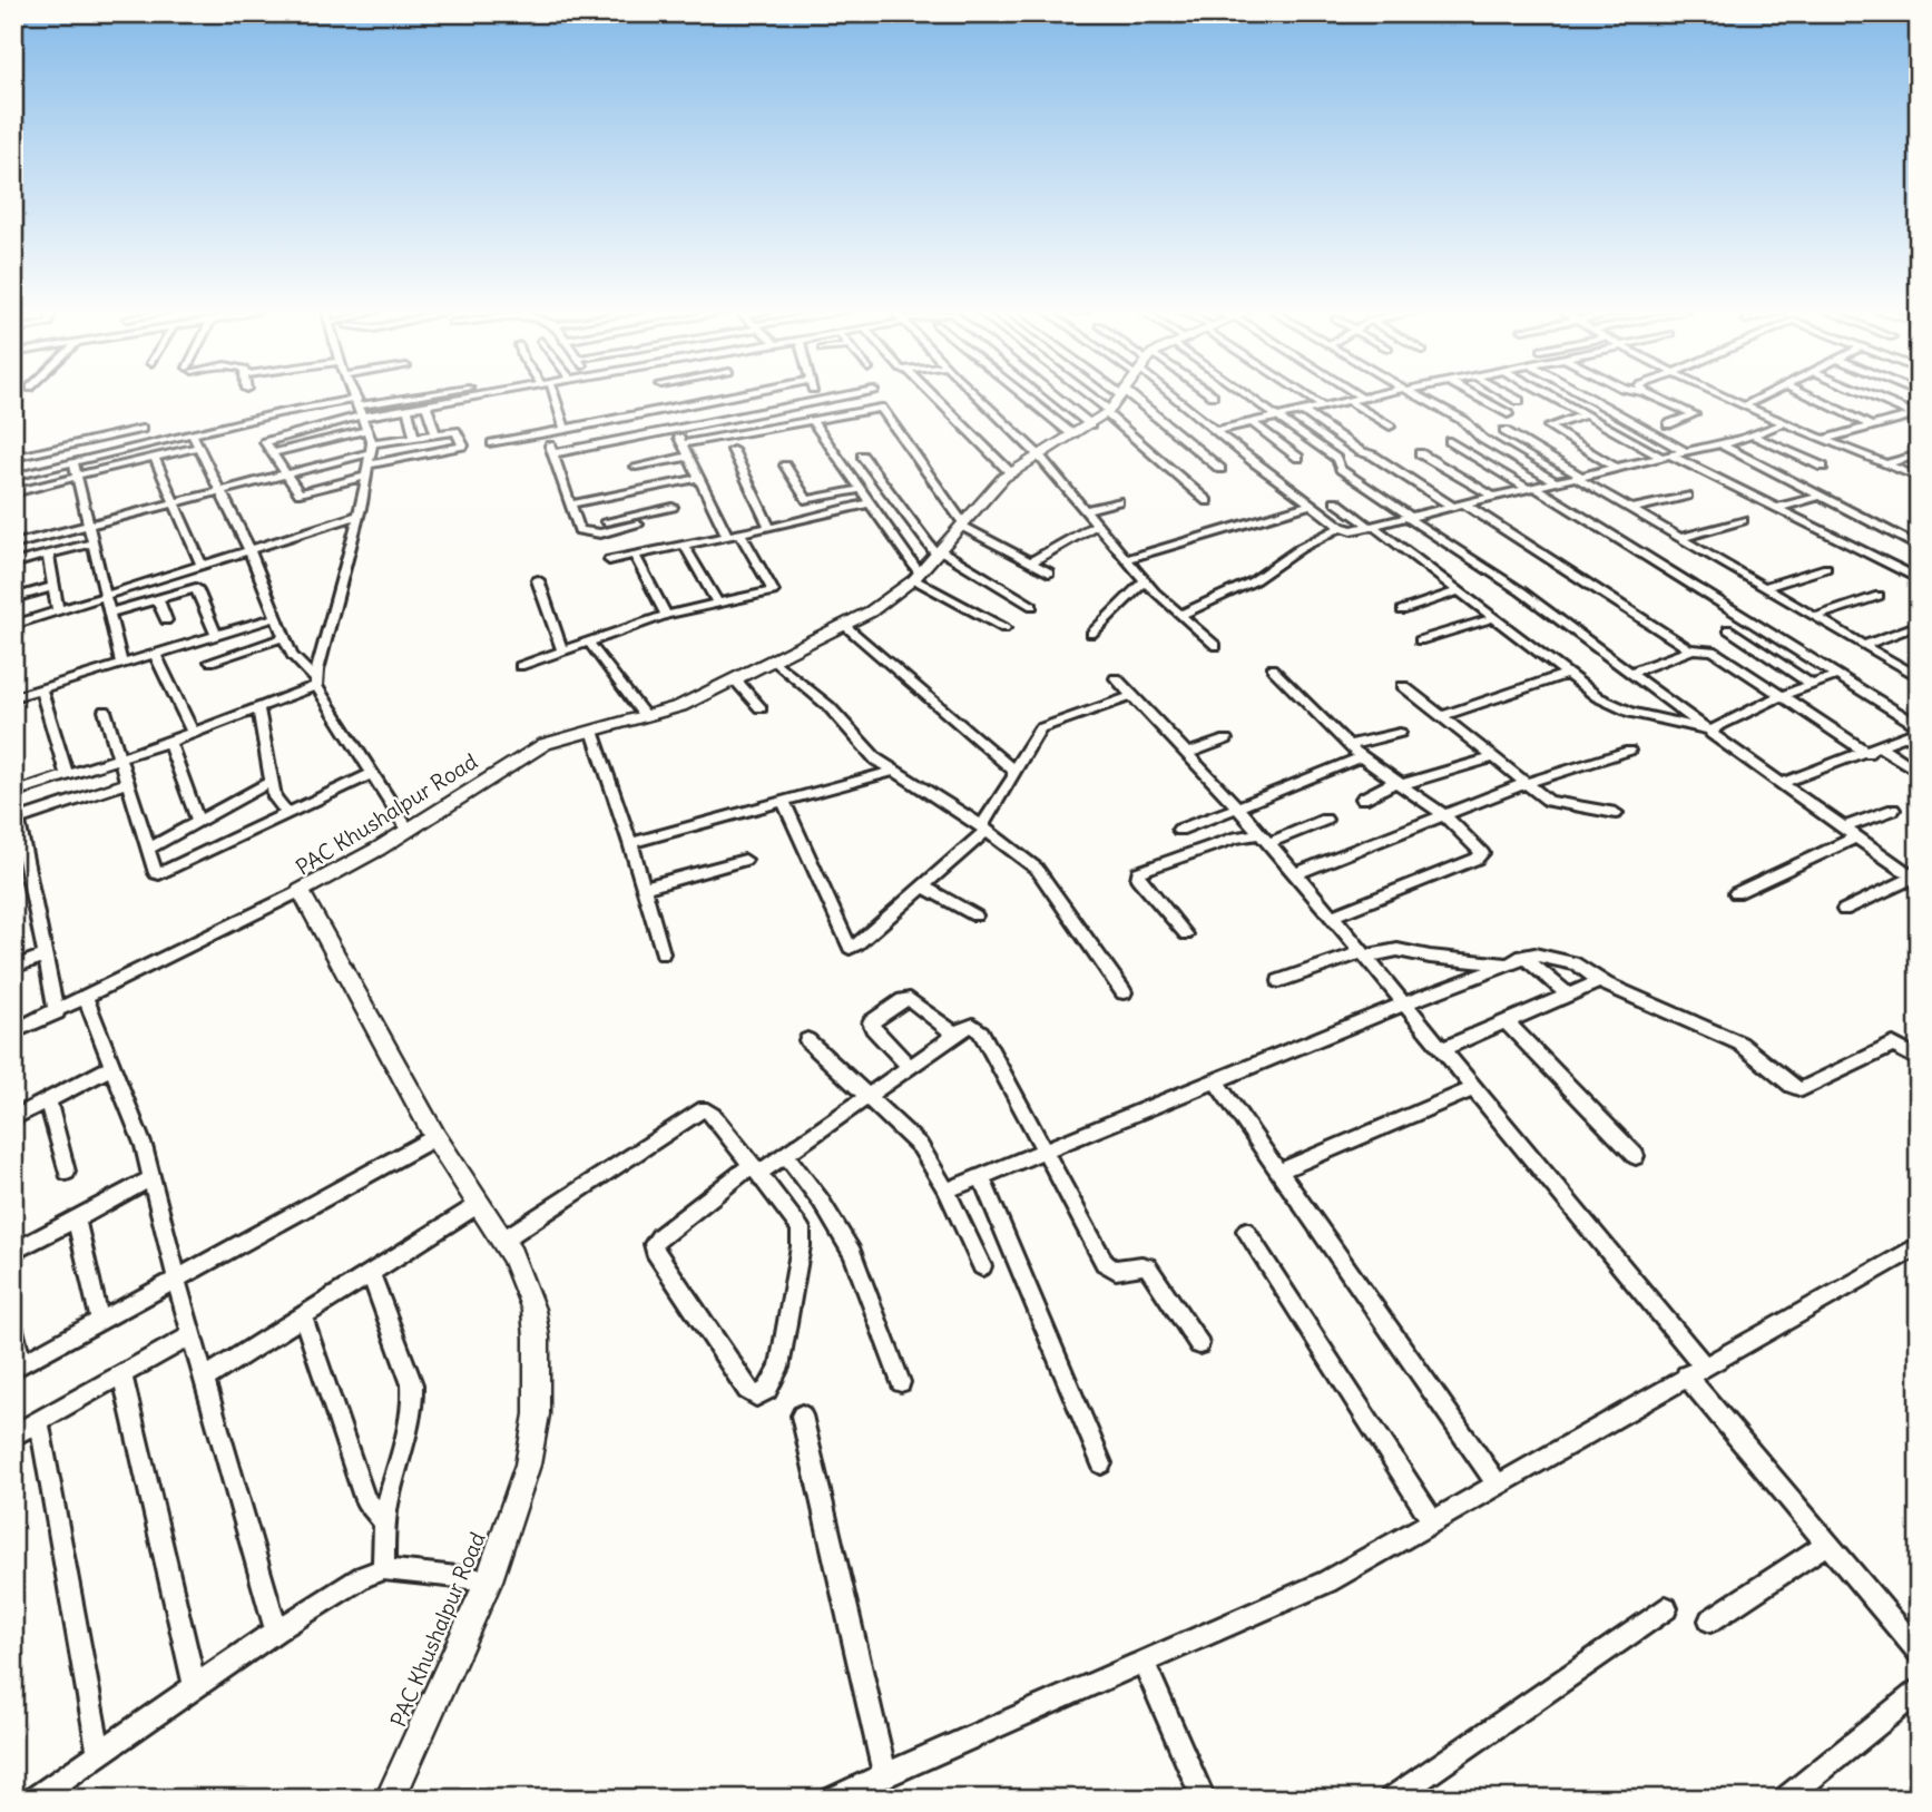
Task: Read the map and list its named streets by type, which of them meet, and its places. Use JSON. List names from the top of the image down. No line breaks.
{"streets":{"main road":["PAC Khushalpur Road"]}}
